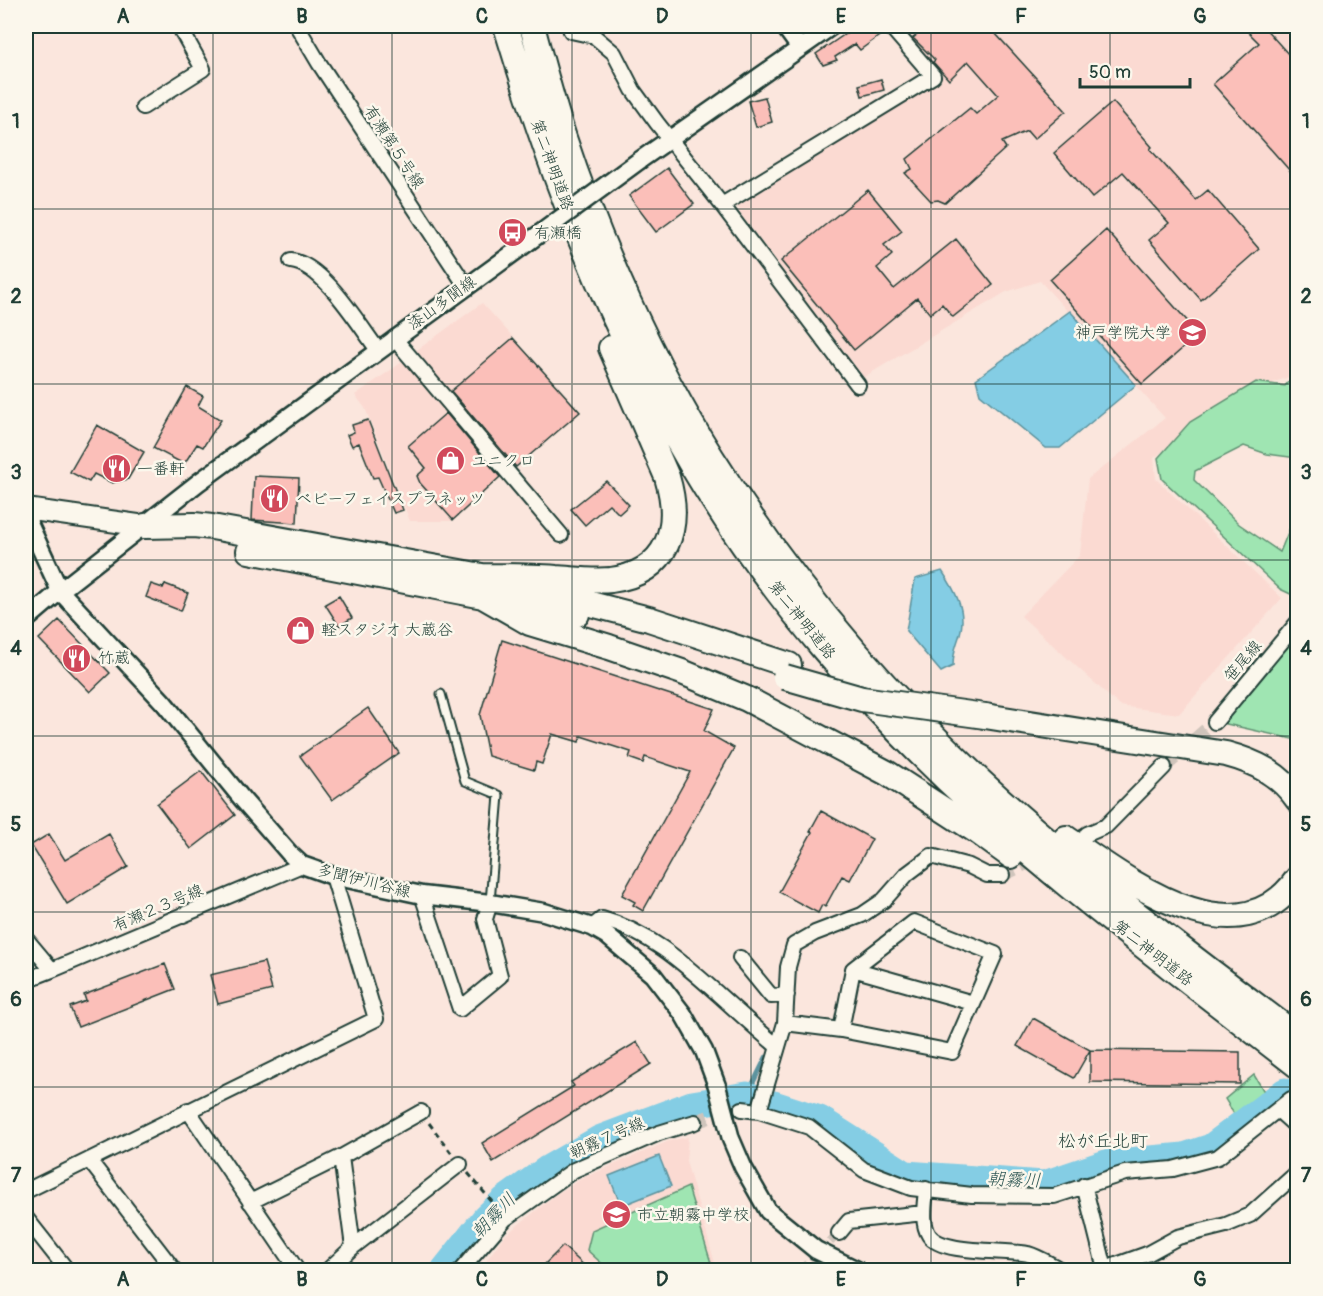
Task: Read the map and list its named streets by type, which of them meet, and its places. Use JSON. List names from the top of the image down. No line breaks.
{"streets":{"highway":["第二神明道路"],"street":["有瀬第５号線","漆山多聞線","笹尾線","多聞伊川谷線","有瀬２３号線","朝霧７号線"]},"crossings":[["有瀬第５号線","漆山多聞線"],["漆山多聞線","多聞伊川谷線"],["多聞伊川谷線","有瀬２３号線"]],"districts":["松が丘北町"],"water":["朝霧川"],"places":{"bus stop":["有瀬橋"],"school or university":["神戸学院大学","市立朝霧中学校"],"shop":["ユニクロ","軽スタジオ 大蔵谷"],"restaurant":["一番軒","ベビーフェイスプラネッツ","竹蔵"]},"scale_bar":"50 m","grid":{"columns":["A","B","C","D","E","F","G"],"rows":["1","2","3","4","5","6","7"]}}
